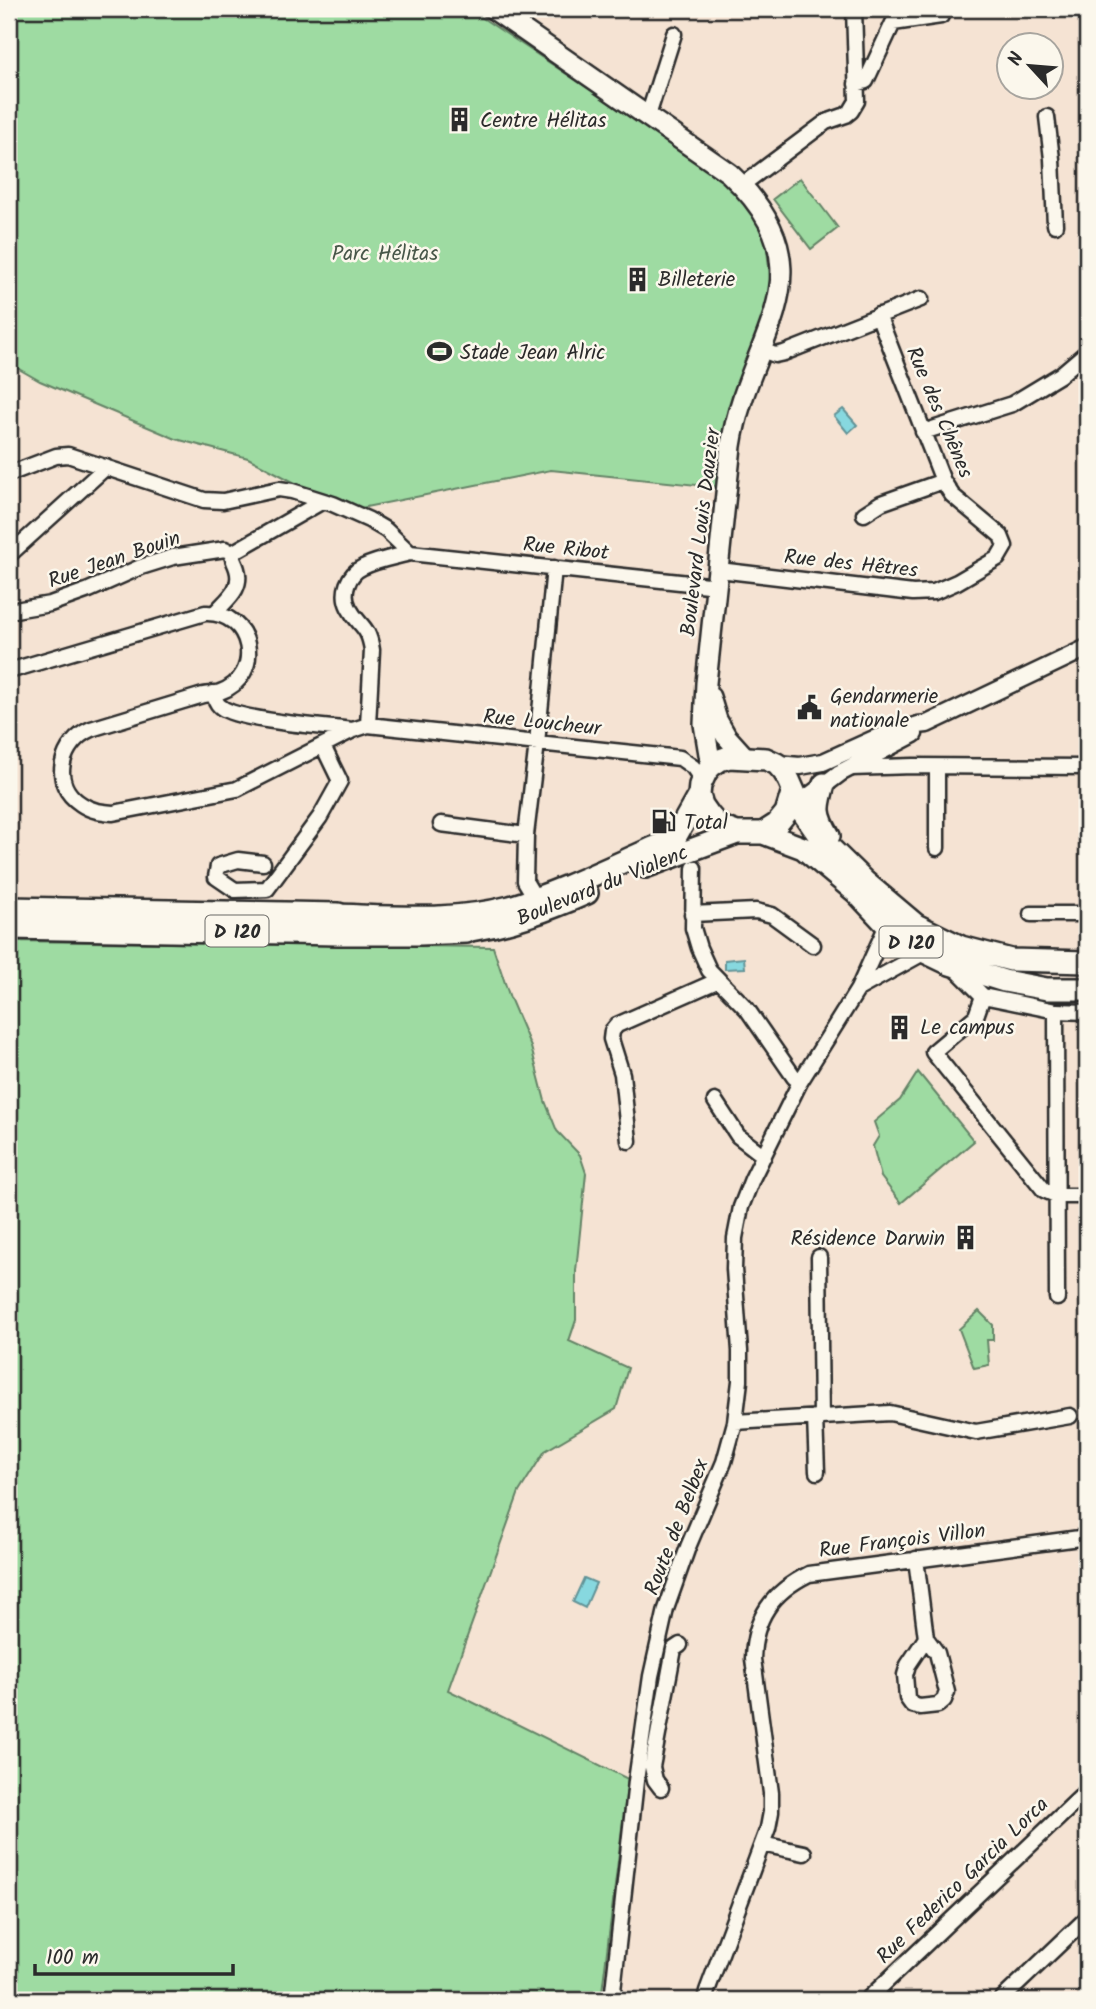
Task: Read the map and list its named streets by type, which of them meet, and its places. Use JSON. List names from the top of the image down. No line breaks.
{"streets":{"highway":["D 120"],"main road":["Boulevard Louis Dauzier","Boulevard du Vialenc"],"street":["Rue des Chênes","Rue Ribot","Rue Jean Bouin","Rue des Hêtres","Rue Loucheur","Route de Belbex","Rue François Villon","Rue Federico Garcia Lorca"]},"crossings":[["Rue des Chênes","Rue des Hêtres"],["Boulevard Louis Dauzier","Rue Ribot"],["Boulevard Louis Dauzier","Rue des Hêtres"],["Boulevard Louis Dauzier","Rue Loucheur"],["Boulevard Louis Dauzier","Boulevard du Vialenc"],["Boulevard Louis Dauzier","D 120"],["Rue Ribot","Rue des Hêtres"],["Rue Loucheur","Boulevard du Vialenc"],["Rue Loucheur","D 120"],["Boulevard du Vialenc","D 120"],["D 120","Route de Belbex"]],"parks":["Parc Hélitas"],"places":{"building":["Centre Hélitas","Billeterie","Le campus","Résidence Darwin"],"sports":["Stade Jean Alric"],"public building":["Gendarmerie nationale"],"fuel station":["Total"]},"scale_bar":"100 m","north":"top left"}
